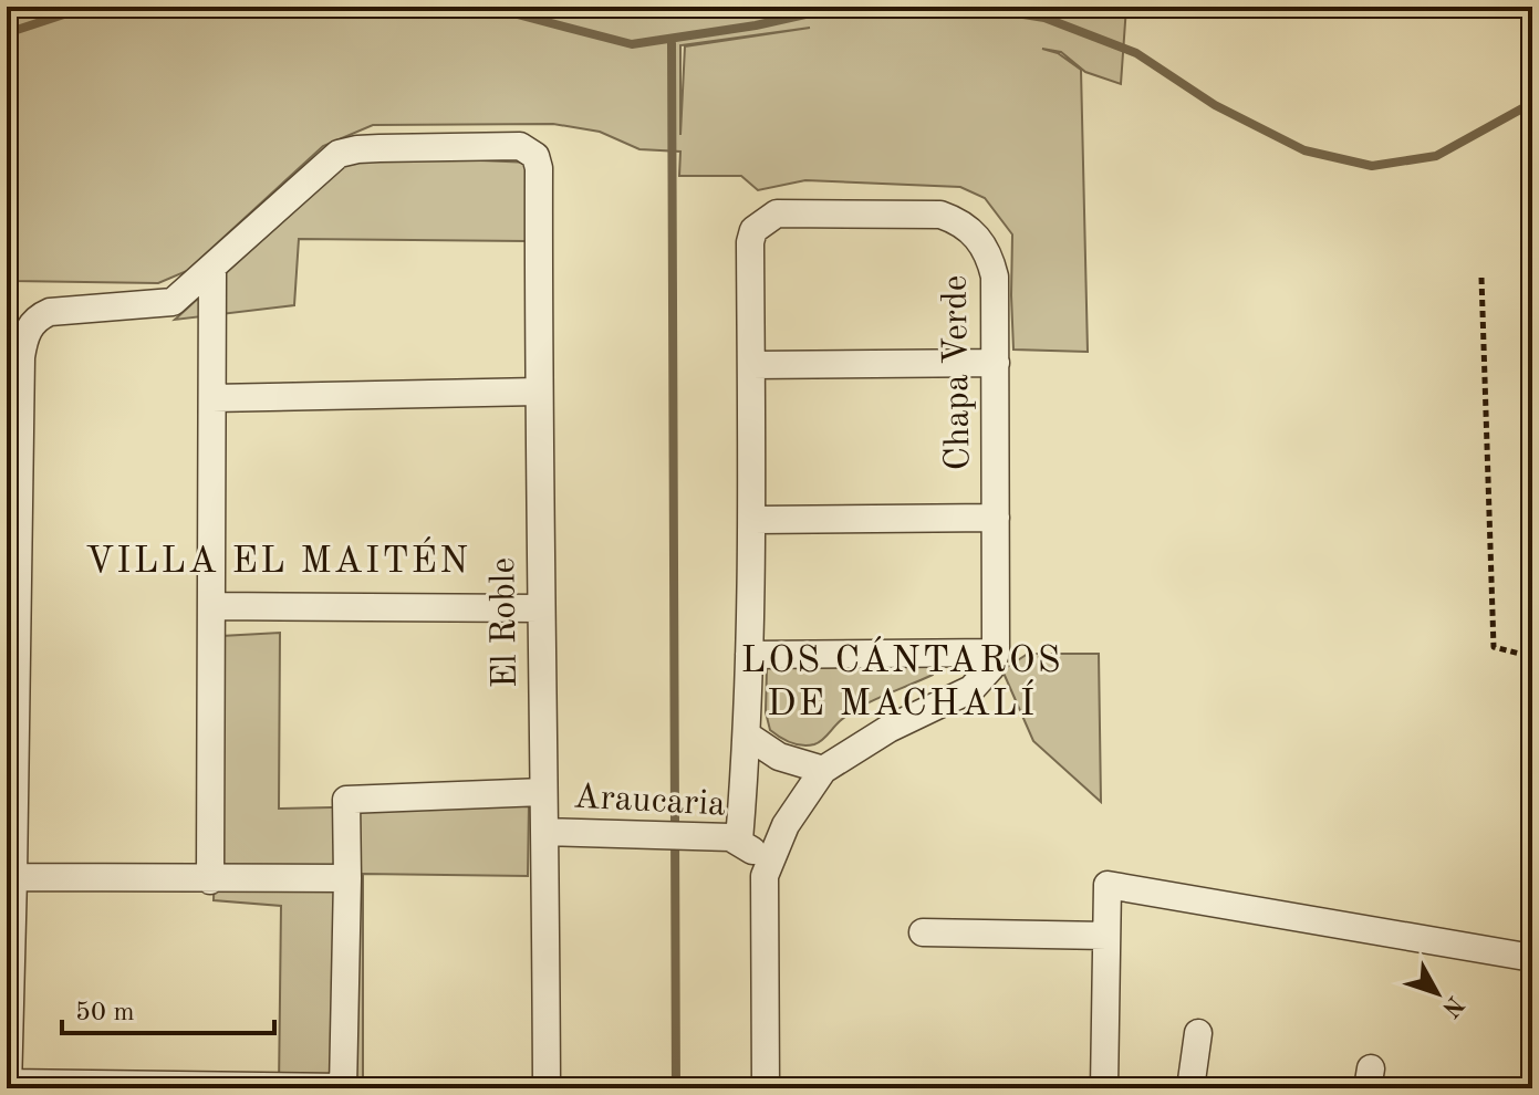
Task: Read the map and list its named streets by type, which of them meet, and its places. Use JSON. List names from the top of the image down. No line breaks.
{"streets":{"street":["Chapa Verde","El Roble","Araucaria"]},"crossings":[["Chapa Verde","Araucaria"],["El Roble","Araucaria"]],"districts":["VILLA EL MAITÉN","LOS CÁNTAROS DE MACHALÍ"],"scale_bar":"50 m","north":"bottom right"}
